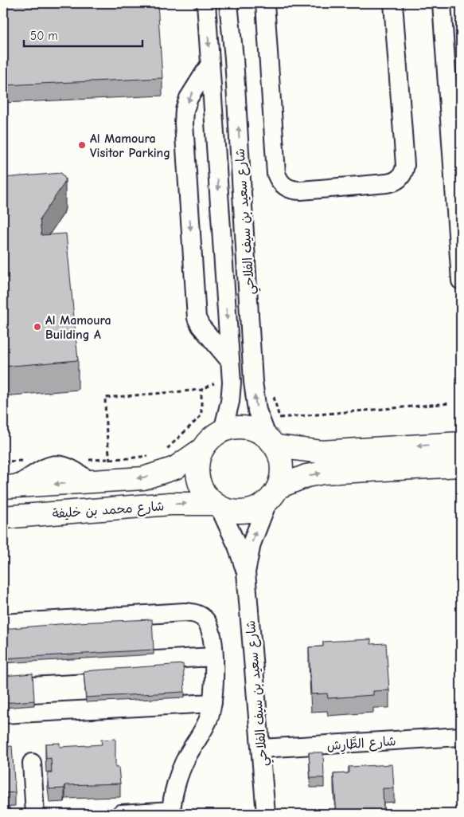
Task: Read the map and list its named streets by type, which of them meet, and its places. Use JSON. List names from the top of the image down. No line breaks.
{"streets":{"main road":["شارع محمد بن خليفة"],"street":["شارع سعيد بن سيف الفلاحي","شارع الطَّارِش"]},"crossings":[["شارع سعيد بن سيف الفلاحي","شارع محمد بن خليفة"],["شارع سعيد بن سيف الفلاحي","شارع الطَّارِش"]],"places":["Al Mamoura Visitor Parking","Al Mamoura Building A"],"scale_bar":"50 m"}
